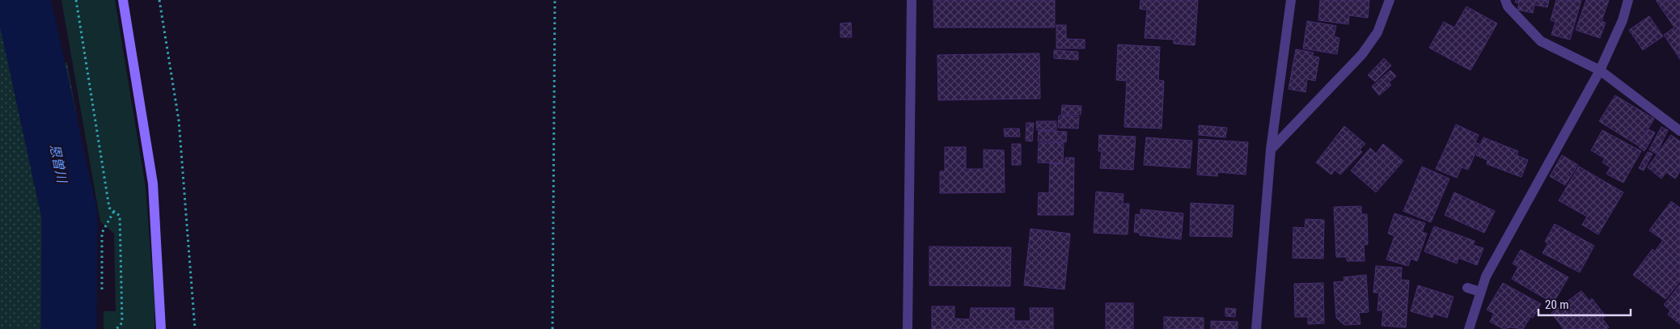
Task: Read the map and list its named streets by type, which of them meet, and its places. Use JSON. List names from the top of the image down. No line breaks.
{"water":["恩曽川"],"scale_bar":"20 m"}
